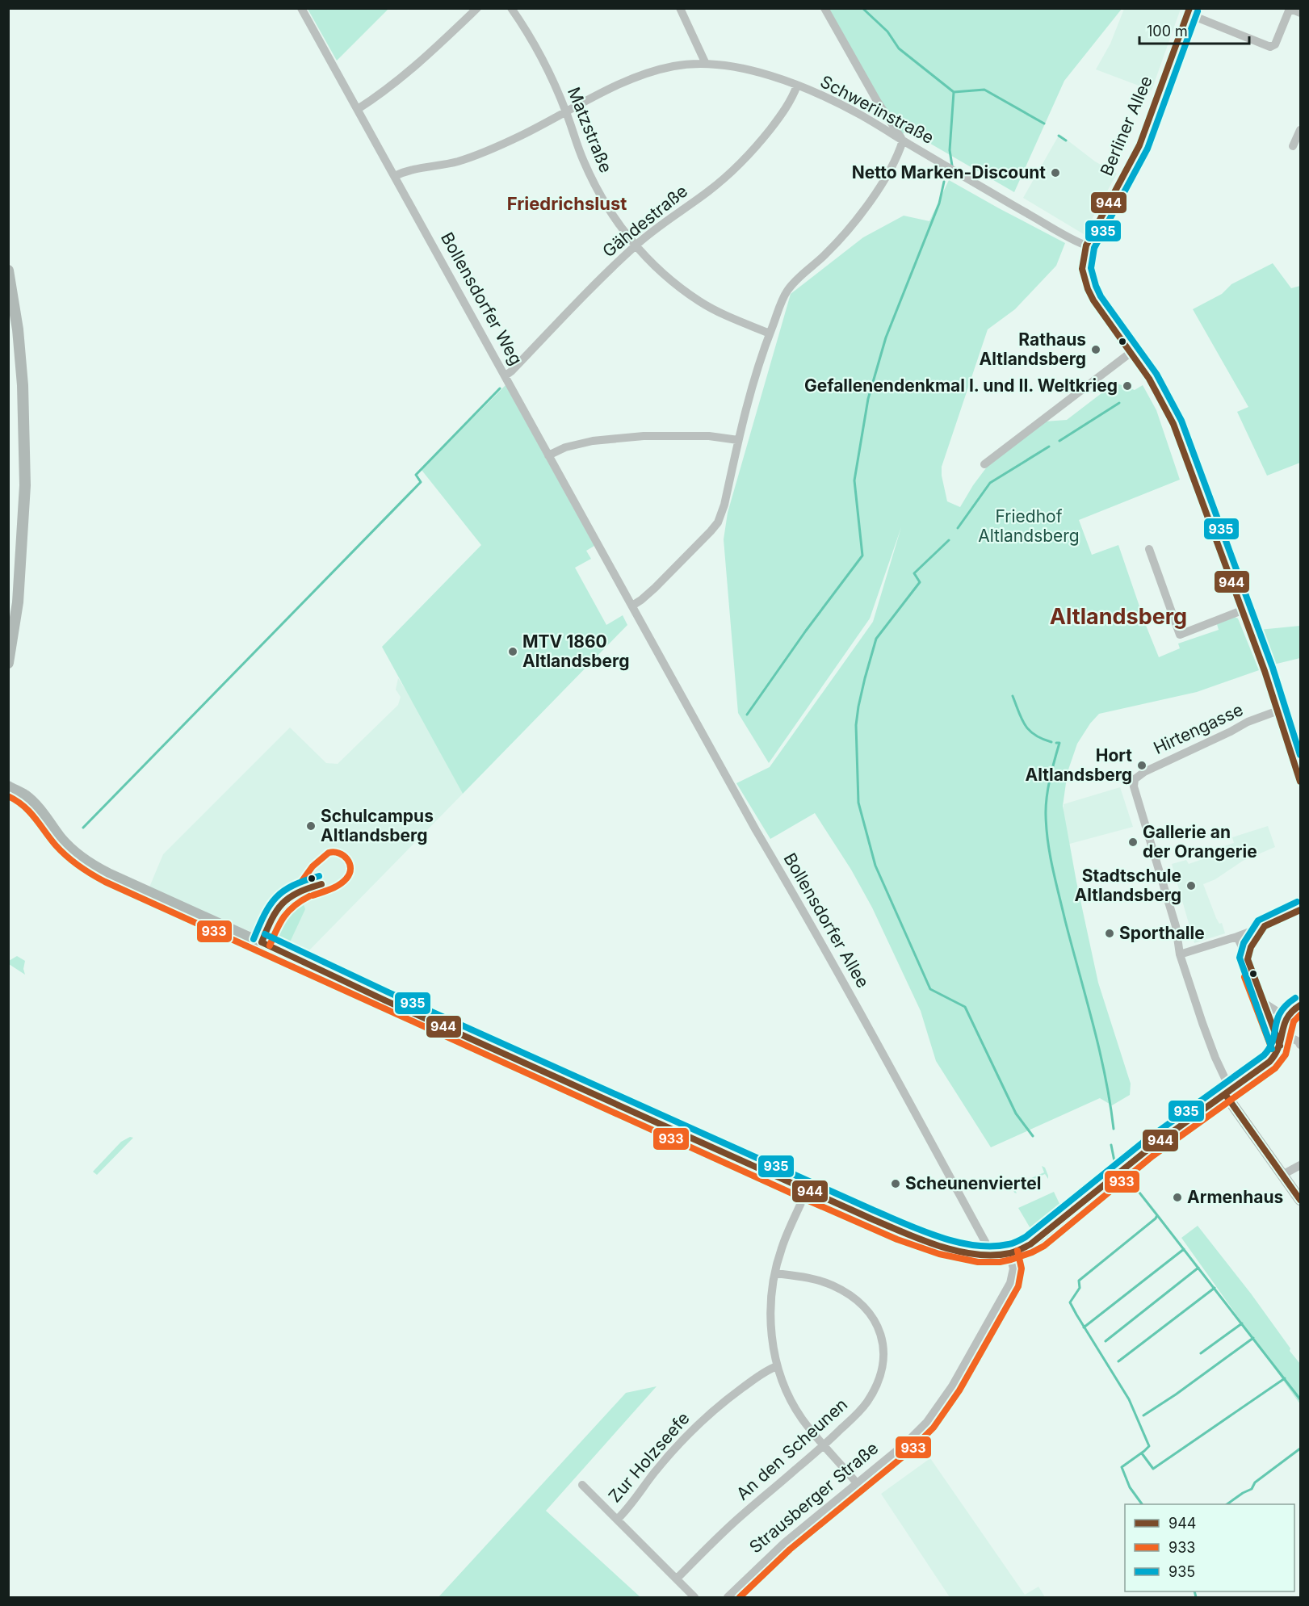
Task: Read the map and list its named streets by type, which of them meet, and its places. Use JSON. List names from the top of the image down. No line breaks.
{"streets":{"street":["Schwerinstraße","Berliner Allee","Matzstraße","Gähdestraße","Bollensdorfer Weg","Hirtengasse","Bollensdorfer Allee","An den Scheunen","Zur Holzseefe","Strausberger Straße"]},"crossings":[["Schwerinstraße","Berliner Allee"],["Schwerinstraße","Matzstraße"],["Schwerinstraße","Gähdestraße"],["Schwerinstraße","Bollensdorfer Weg"],["Berliner Allee","Hirtengasse"],["Matzstraße","Gähdestraße"],["Gähdestraße","Bollensdorfer Weg"],["Bollensdorfer Weg","Bollensdorfer Allee"],["An den Scheunen","Zur Holzseefe"]],"districts":["Friedrichslust","Altlandsberg"],"parks":["Friedhof Altlandsberg"],"places":["Netto Marken-Discount","Rathaus Altlandsberg","Gefallenendenkmal I. und II. Weltkrieg","MTV 1860 Altlandsberg","Hort Altlandsberg","Schulcampus Altlandsberg","Gallerie an der Orangerie","Stadtschule Altlandsberg","Sporthalle","Scheunenviertel","Armenhaus"],"lines":["transit line 944","transit line 935","transit line 933"],"legend":["944","933","935"],"scale_bar":"100 m"}
